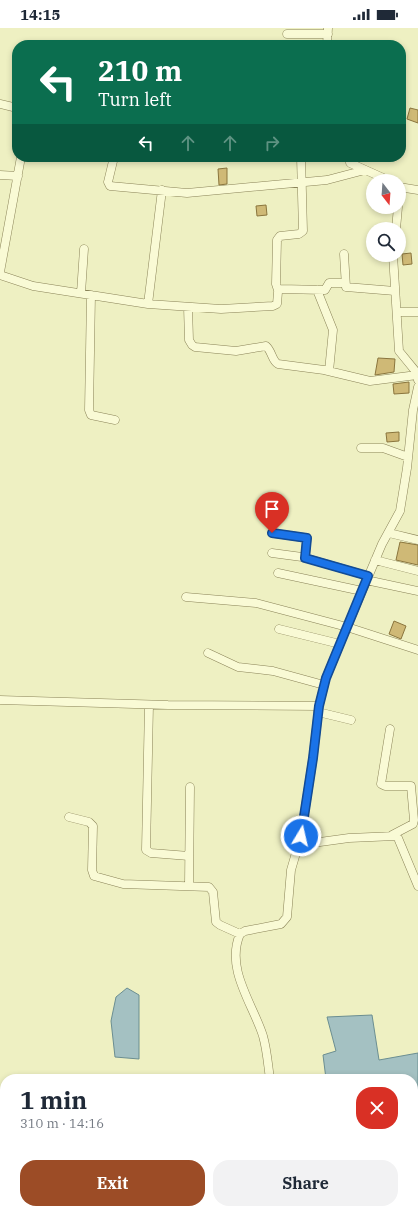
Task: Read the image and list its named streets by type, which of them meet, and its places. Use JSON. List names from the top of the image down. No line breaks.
{"north":"bottom","page":{"status":"14:15","turn":["210 m","Turn left"],"heading":["1 min","310 m · 14:16"],"buttons":["Exit","Share"]}}
